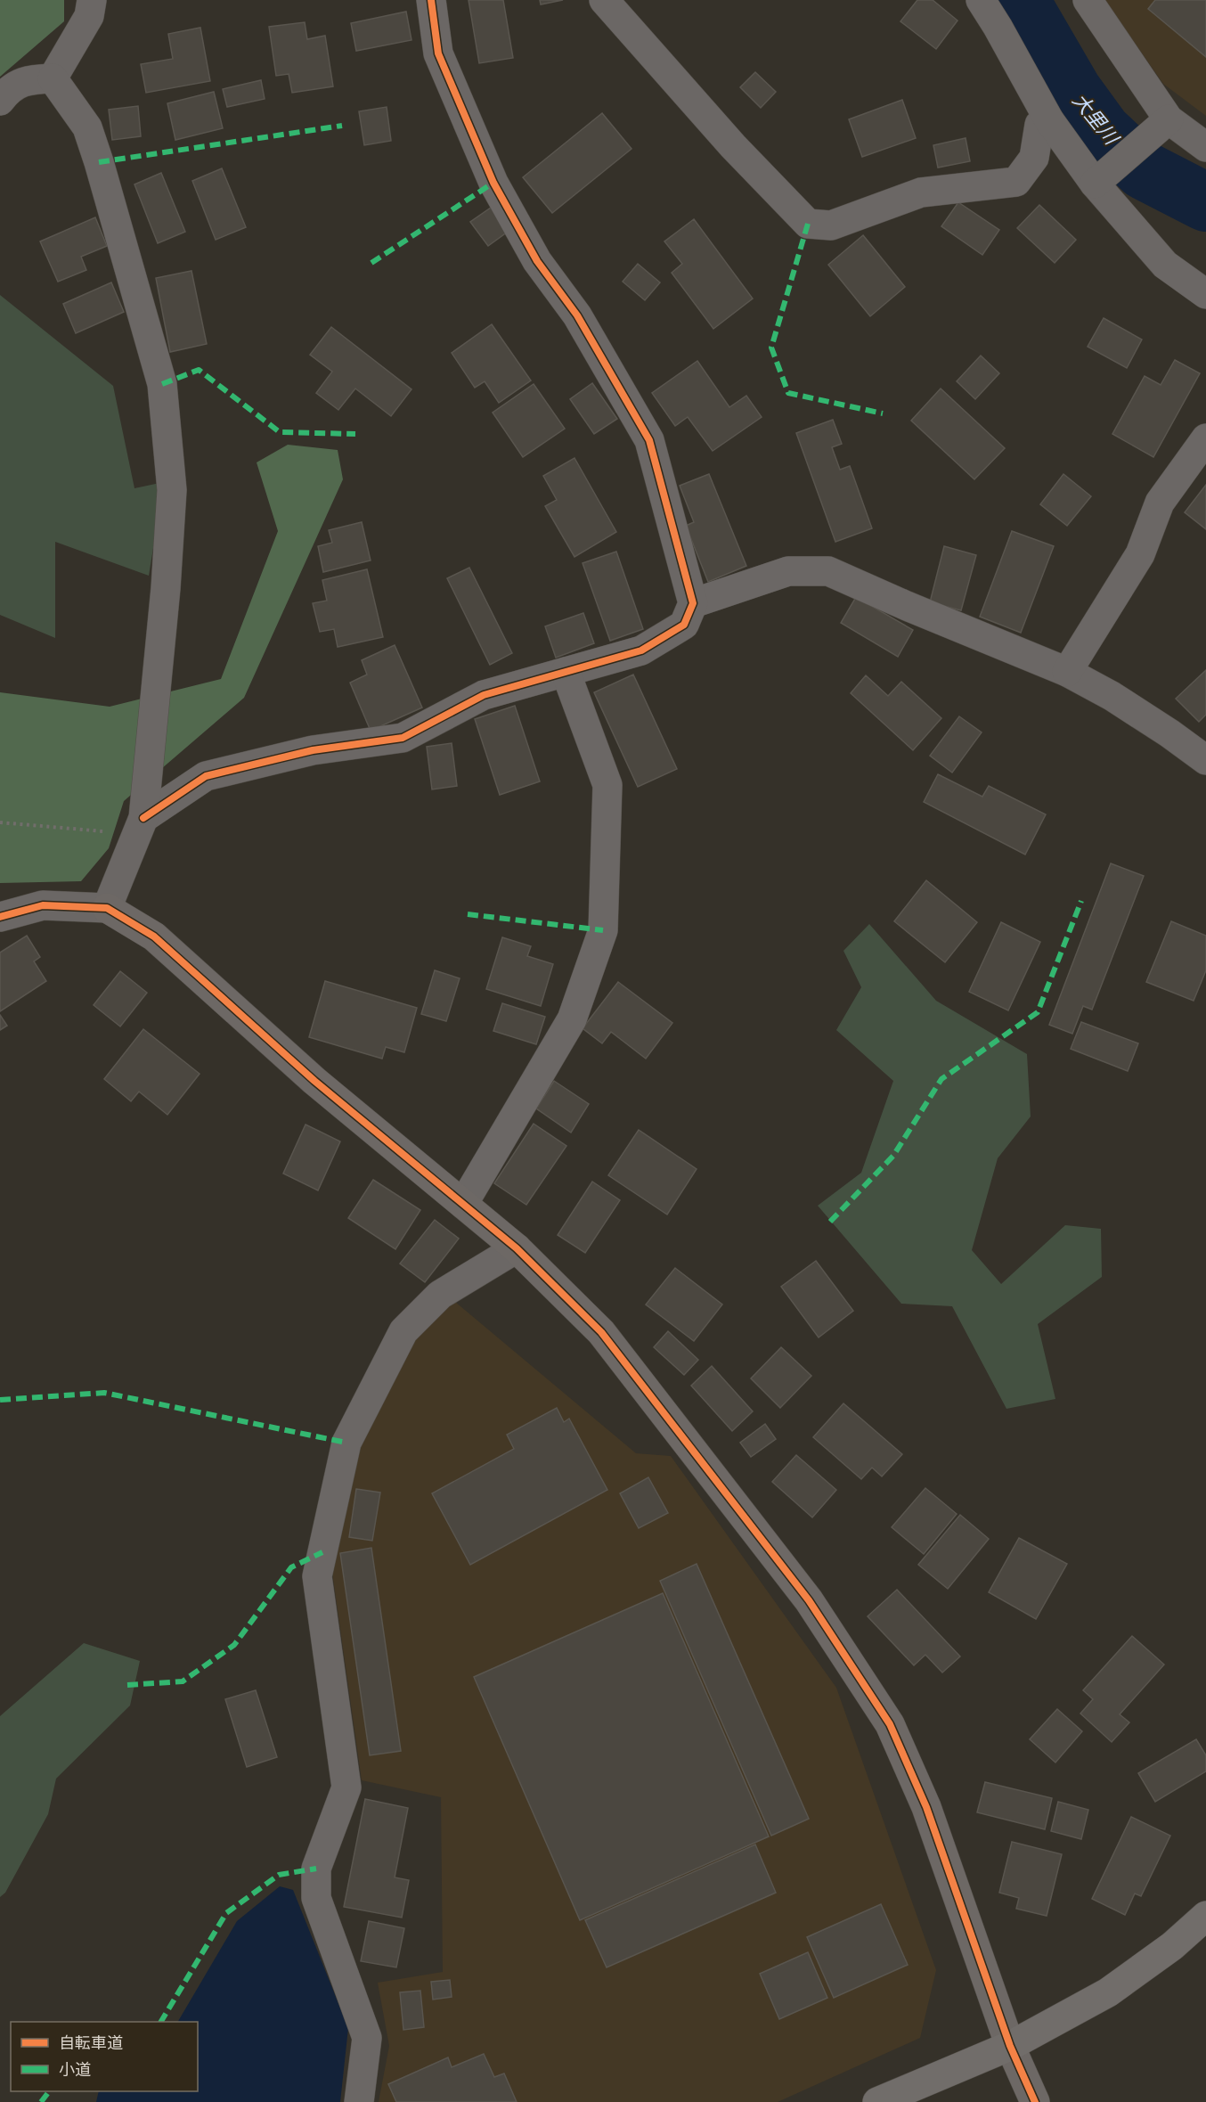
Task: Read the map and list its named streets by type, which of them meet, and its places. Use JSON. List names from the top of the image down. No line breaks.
{"water":["大里川"],"legend":["自転車道","小道"]}
